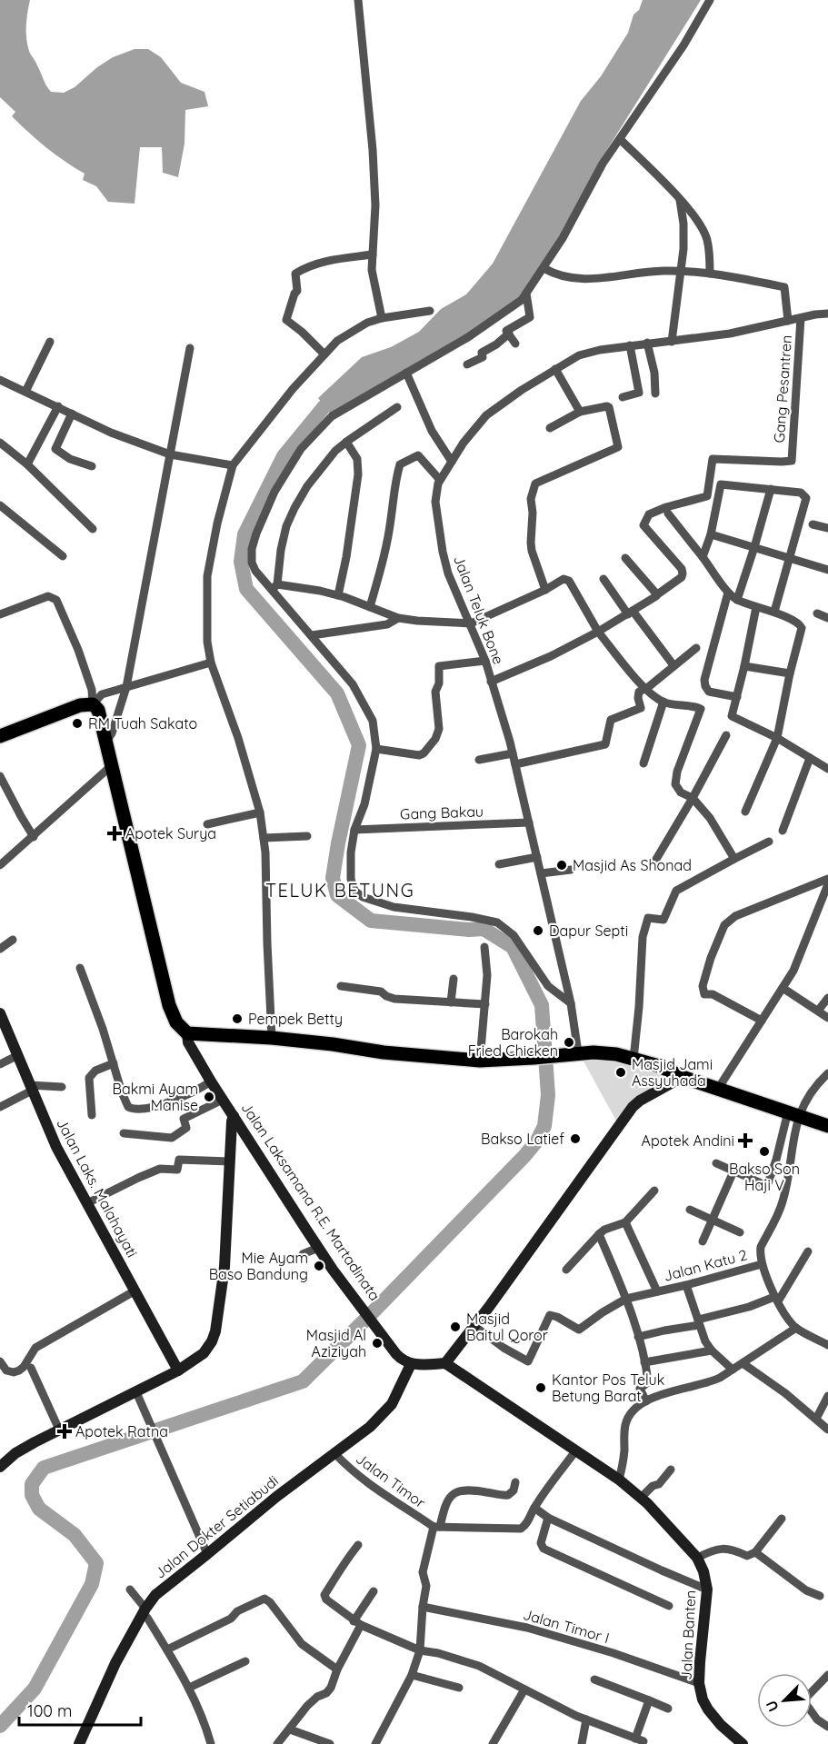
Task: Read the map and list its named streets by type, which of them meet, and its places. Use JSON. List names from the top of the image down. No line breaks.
{"streets":{"main road":["Jalan Laksamana R.E. Martadinata"],"street":["Gang Pesantren","Jalan Teluk Bone","Gang Bakau","Jalan Laks. Malahayati","Jalan Katu 2","Jalan Timor","Jalan Dokter Setiabudi","Jalan Timor I","Jalan Banten"]},"crossings":[["Gang Pesantren","Jalan Teluk Bone"],["Jalan Teluk Bone","Gang Bakau"],["Jalan Laksamana R.E. Martadinata","Jalan Dokter Setiabudi"],["Jalan Timor","Jalan Dokter Setiabudi"],["Jalan Timor I","Jalan Banten"]],"districts":["TELUK BETUNG"],"places":{"other":["RM Tuah Sakato","Masjid As Shonad","Dapur Septi","Pempek Betty","Barokah Fried Chicken","Masjid Jami Assyuhada","Bakmi Ayam Manise","Bakso Latief","Bakso Son Haji V","Mie Ayam Baso Bandung","Masjid Baitul Qoror","Masjid Al Aziziyah","Kantor Pos Teluk Betung Barat"],"health":["Apotek Surya","Apotek Andini","Apotek Ratna"]},"scale_bar":"100 m","north":"bottom left"}
